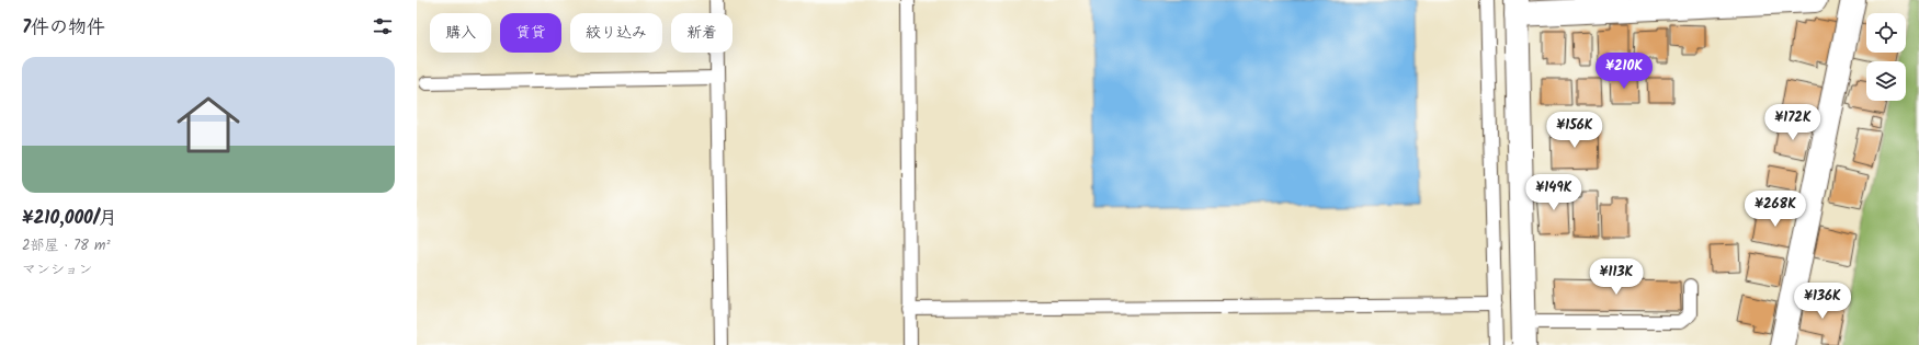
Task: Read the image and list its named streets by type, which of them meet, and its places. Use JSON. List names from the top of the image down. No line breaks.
{"page":{"heading":"7件の物件","chip":["購入","賃貸","絞り込み","新着"],"list":[{"name":"¥210,000/月","note":"2部屋 · 78 m² · マンション"}],"price":["¥210K","¥172K","¥156K","¥149K","¥268K","¥113K","¥136K"]}}
